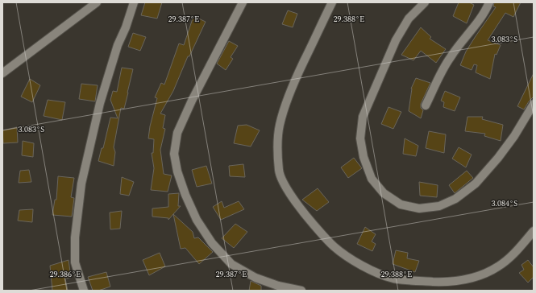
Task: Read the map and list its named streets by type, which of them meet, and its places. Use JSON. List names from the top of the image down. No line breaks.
{"coordinates":["29.387°E","29.388°E","3.083°S","3.084°S","29.386°E"]}
